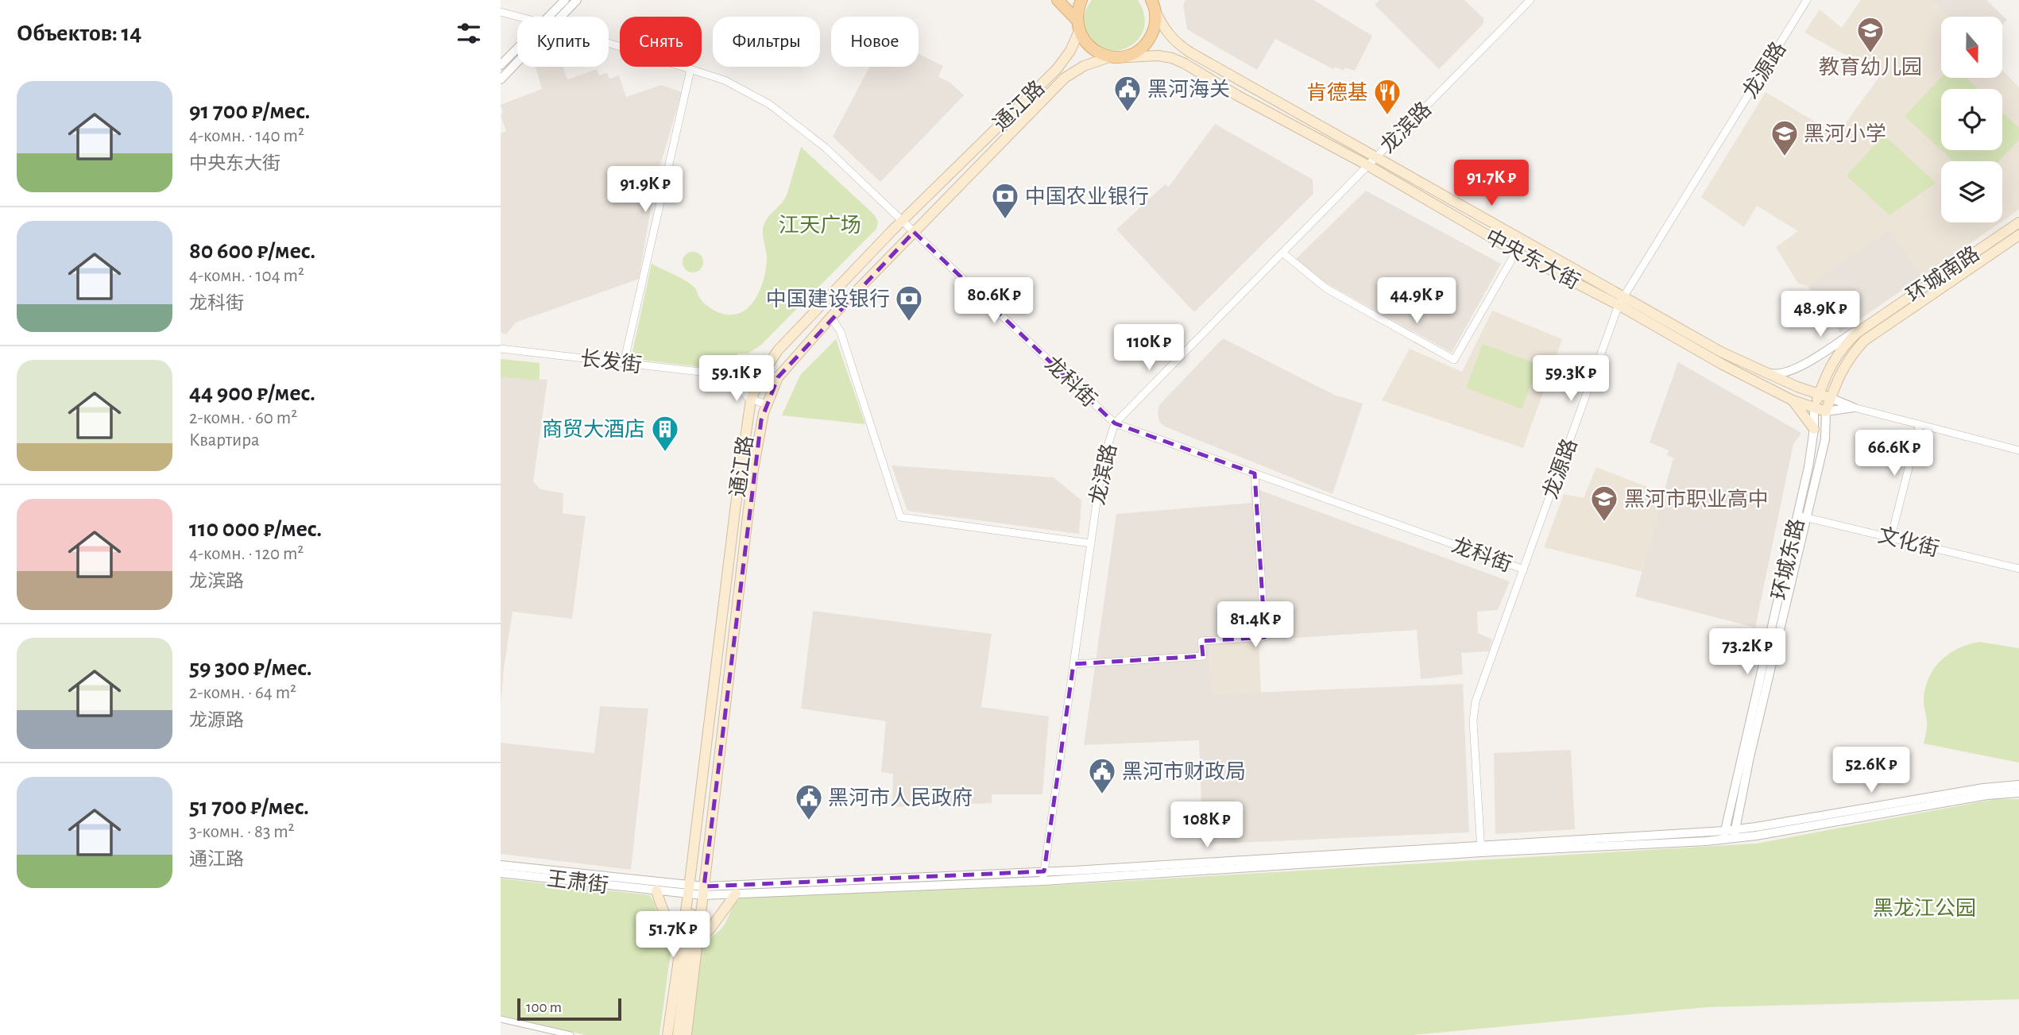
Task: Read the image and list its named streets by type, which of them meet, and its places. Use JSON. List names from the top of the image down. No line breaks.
{"streets":{"main road":["通江路","中央东大街","环城南路"],"street":["龙源路","龙滨路","长发街","龙科街","文化街","环城东路","王肃街"]},"crossings":[["龙源路","中央东大街"],["龙源路","龙科街"],["通江路","中央东大街"],["通江路","长发街"],["通江路","龙科街"],["通江路","王肃街"],["龙滨路","中央东大街"],["龙滨路","龙科街"],["中央东大街","环城南路"],["中央东大街","环城东路"],["环城南路","环城东路"],["文化街","环城东路"]],"parks":["江天广场","黑龙江公园"],"places":{"school or university":["教育幼儿园","黑河小学","黑河市职业高中"],"public building":["黑河海关","黑河市财政局","黑河市人民政府"],"restaurant":["肯德基"],"bank":["中国农业银行","中国建设银行"],"building":["商贸大酒店"]},"scale_bar":"100 m","north":"bottom","page":{"heading":"Объектов: 14","chip":["Купить","Снять","Фильтры","Новое"],"list":[{"name":"91 700 ₽/мес.","note":"4-комн. · 140 m² · 中央东大街"},{"name":"80 600 ₽/мес.","note":"4-комн. · 104 m² · 龙科街"},{"name":"44 900 ₽/мес.","note":"2-комн. · 60 m² · Квартира"},{"name":"110 000 ₽/мес.","note":"4-комн. · 120 m² · 龙滨路"},{"name":"59 300 ₽/мес.","note":"2-комн. · 64 m² · 龙源路"},{"name":"51 700 ₽/мес.","note":"3-комн. · 83 m² · 通江路"}],"price":["91.7K ₽","91.9K ₽","80.6K ₽","44.9K ₽","48.9K ₽","110K ₽","59.1K ₽","59.3K ₽","66.6K ₽","81.4K ₽","73.2K ₽","52.6K ₽","108K ₽","51.7K ₽"],"scale":"100 m"}}
